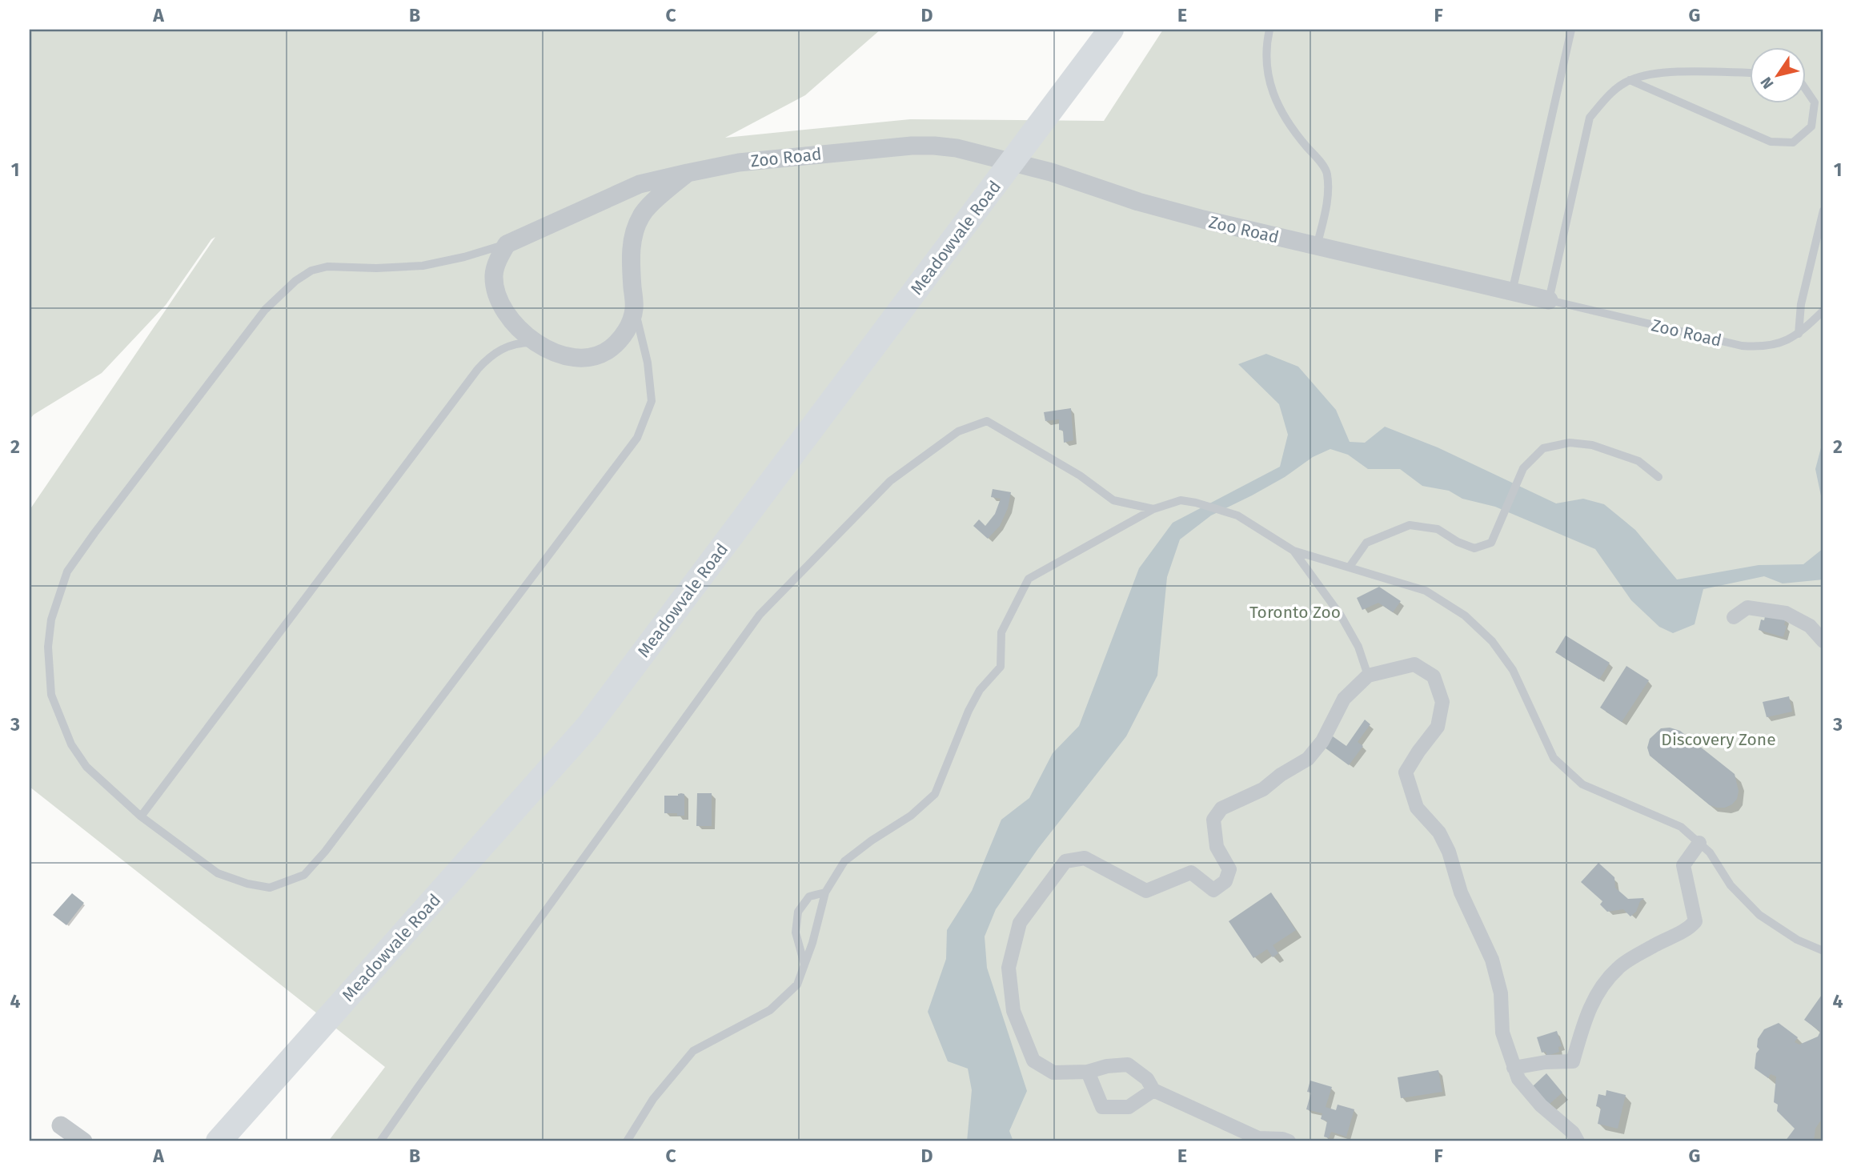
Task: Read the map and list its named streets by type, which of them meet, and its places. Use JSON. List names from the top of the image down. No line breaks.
{"streets":{"main road":["Meadowvale Road"],"street":["Zoo Road"]},"crossings":[["Zoo Road","Meadowvale Road"]],"parks":["Toronto Zoo","Discovery Zone"],"north":"bottom left","grid":{"columns":["A","B","C","D","E","F","G"],"rows":["1","2","3","4"]}}
